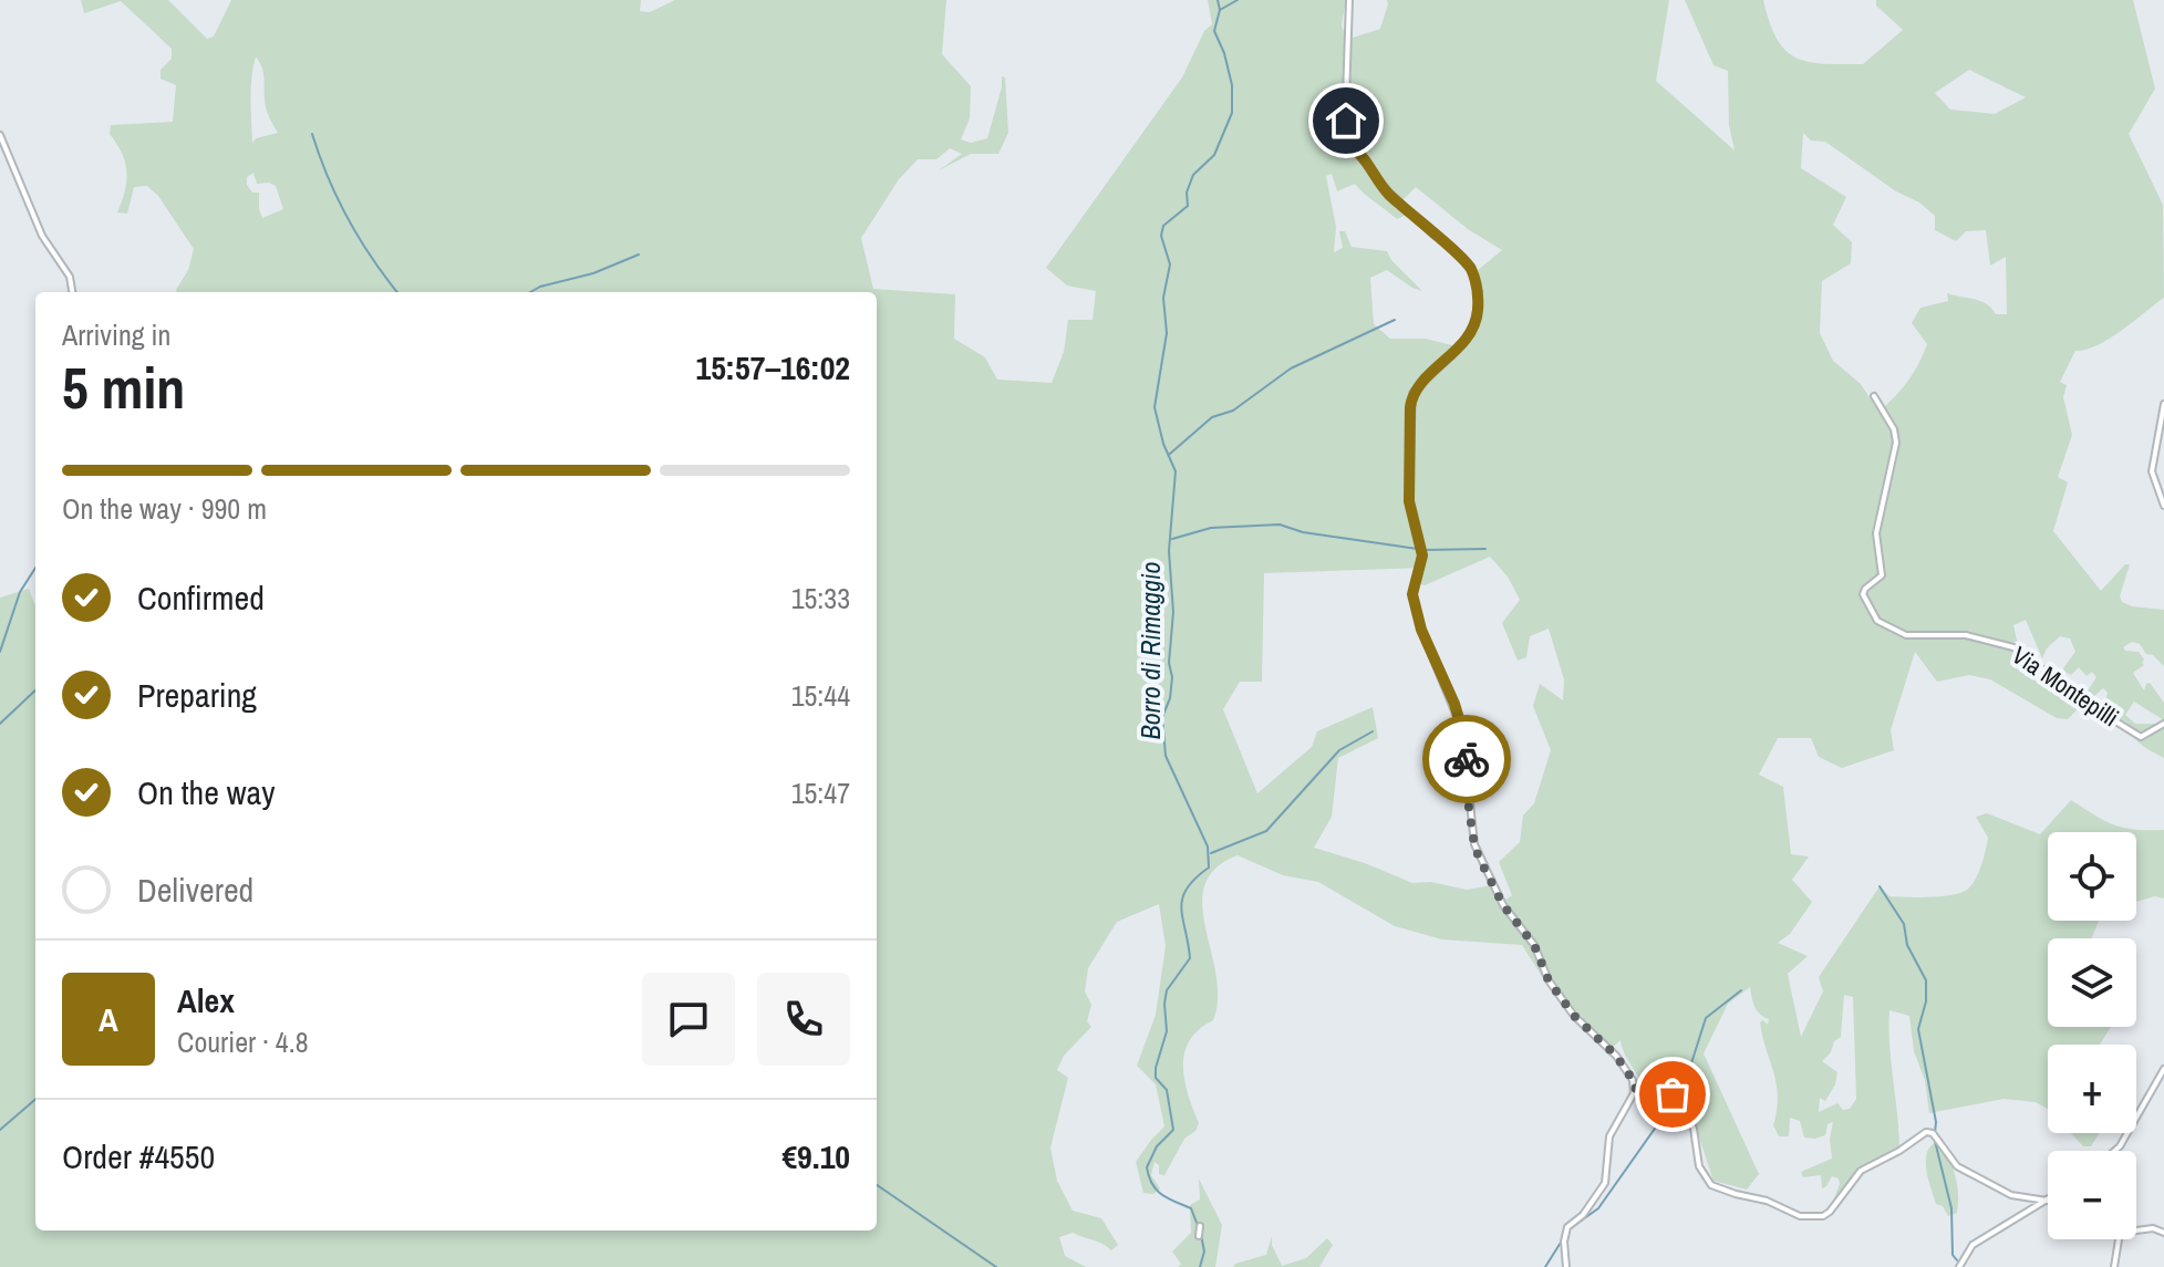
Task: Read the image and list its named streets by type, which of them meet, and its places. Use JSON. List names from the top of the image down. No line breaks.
{"streets":{"street":["Via Montepilli"]},"water":["Borro di Rimaggio"],"page":{"heading":["5 min","Arriving in","15:57–16:02"],"panel":["Alex","Courier · 4.8","Order #4550","€9.10"],"bar":"On the way · 990 m","list":[["Confirmed","15:33"],["Preparing","15:44"],["On the way","15:47"],"Delivered"],"map_buttons":["+","−"],"round":"A"}}
